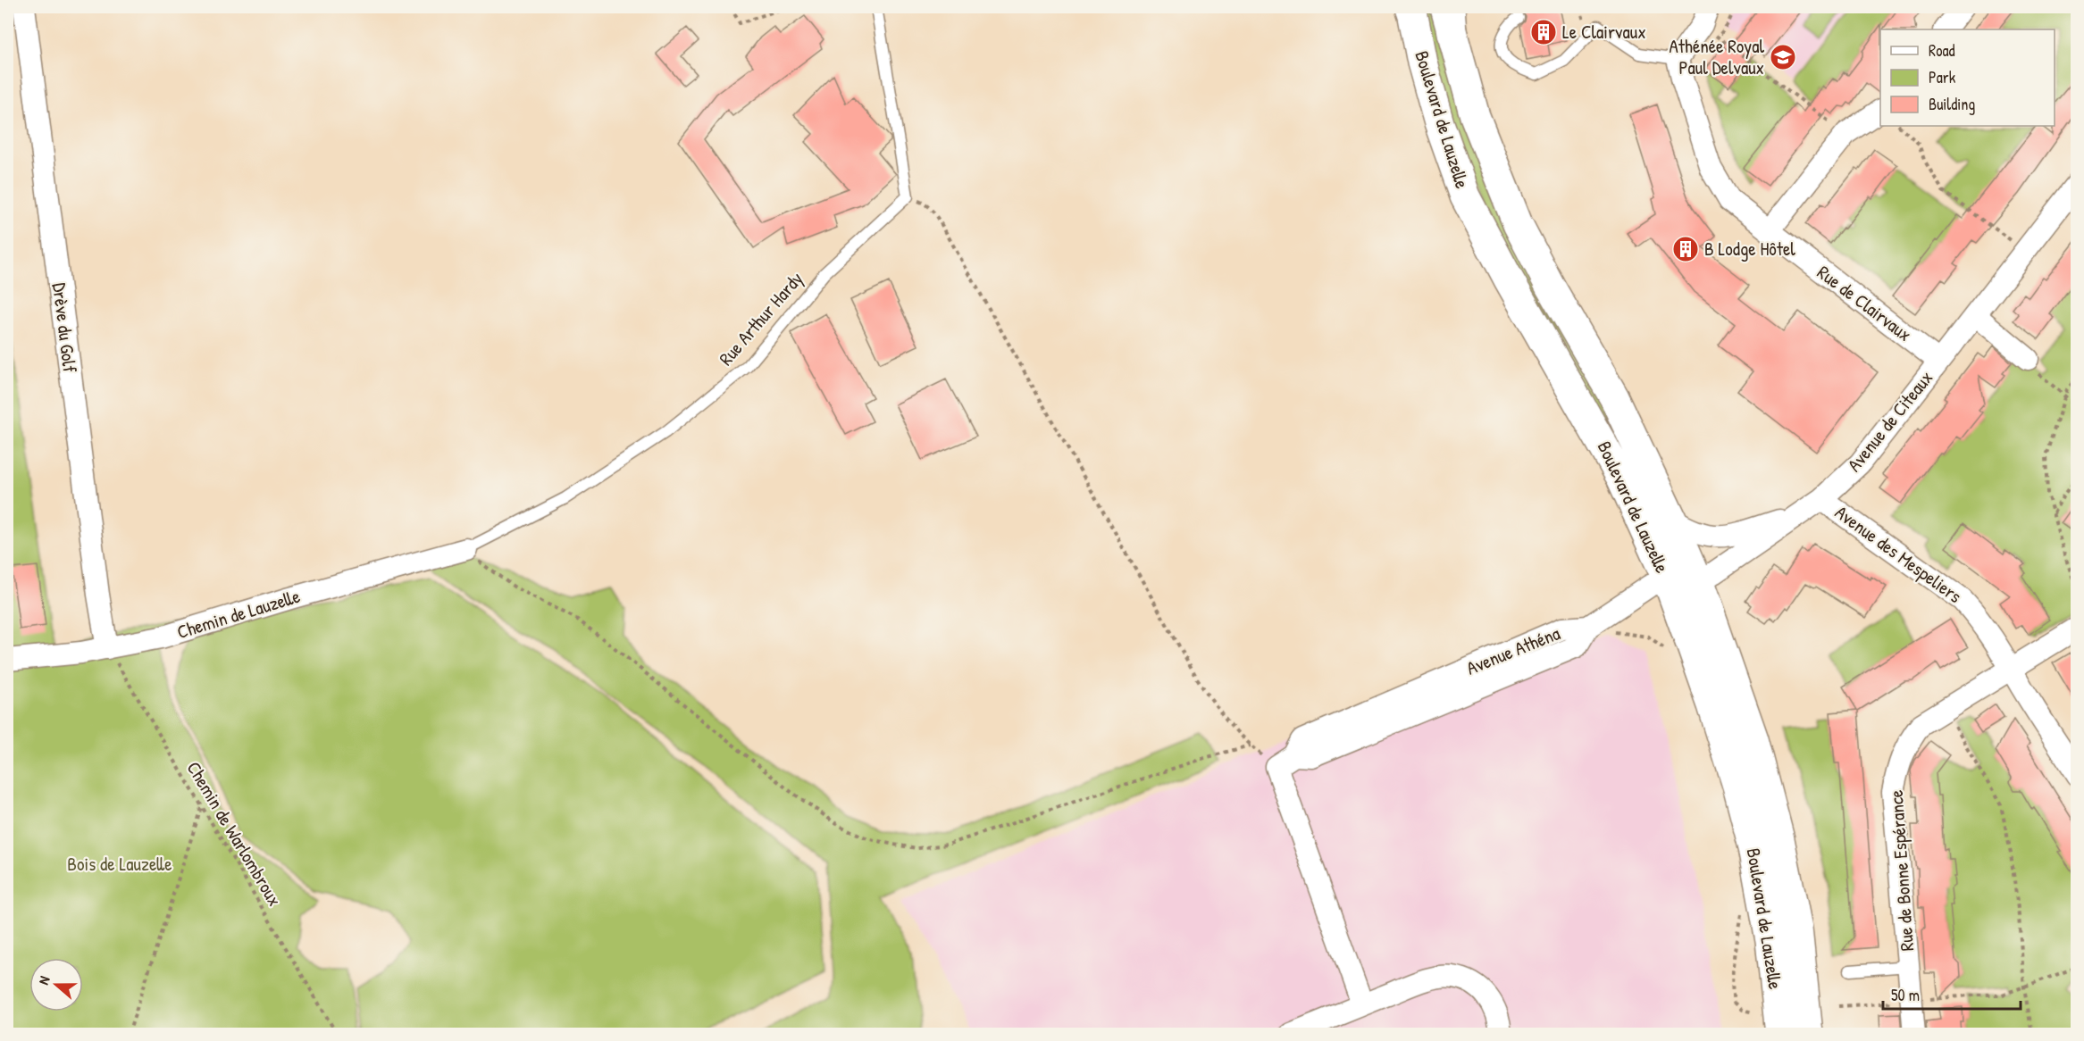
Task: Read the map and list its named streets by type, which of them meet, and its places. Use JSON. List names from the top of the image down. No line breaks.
{"streets":{"main road":["Boulevard de Lauzelle"],"street":["Rue de Clairvaux","Drève du Golf","Avenue de Citeaux","Avenue des Mespeliers","Chemin de Lauzelle","Avenue Athéna","Rue de Bonne Espérance"],"lane":["Rue Arthur Hardy"],"path":["Chemin de Warlombroux"]},"crossings":[["Boulevard de Lauzelle","Avenue de Citeaux"],["Rue de Clairvaux","Avenue de Citeaux"],["Rue Arthur Hardy","Chemin de Lauzelle"],["Drève du Golf","Chemin de Lauzelle"],["Drève du Golf","Chemin de Warlombroux"],["Avenue de Citeaux","Avenue des Mespeliers"],["Avenue des Mespeliers","Rue de Bonne Espérance"],["Chemin de Lauzelle","Chemin de Warlombroux"]],"parks":["Bois de Lauzelle"],"places":{"building":["Le Clairvaux","B Lodge Hôtel"],"school or university":["Athénée Royal Paul Delvaux"]},"legend":["Road","Park","Building"],"scale_bar":"50 m","north":"left"}
